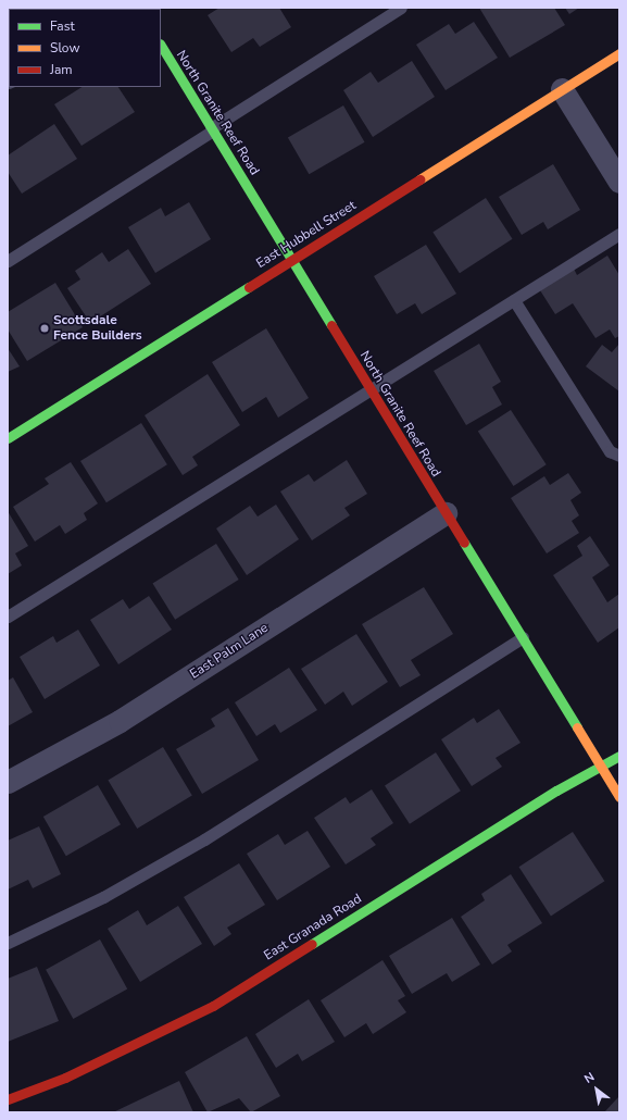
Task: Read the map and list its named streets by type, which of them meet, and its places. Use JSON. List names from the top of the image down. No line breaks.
{"streets":{"street":["North Granite Reef Road","East Hubbell Street","East Palm Lane","East Granada Road"]},"crossings":[["North Granite Reef Road","East Hubbell Street"],["North Granite Reef Road","East Palm Lane"],["North Granite Reef Road","East Granada Road"]],"places":["Scottsdale Fence Builders"],"legend":["Fast","Slow","Jam"],"north":"top left"}
